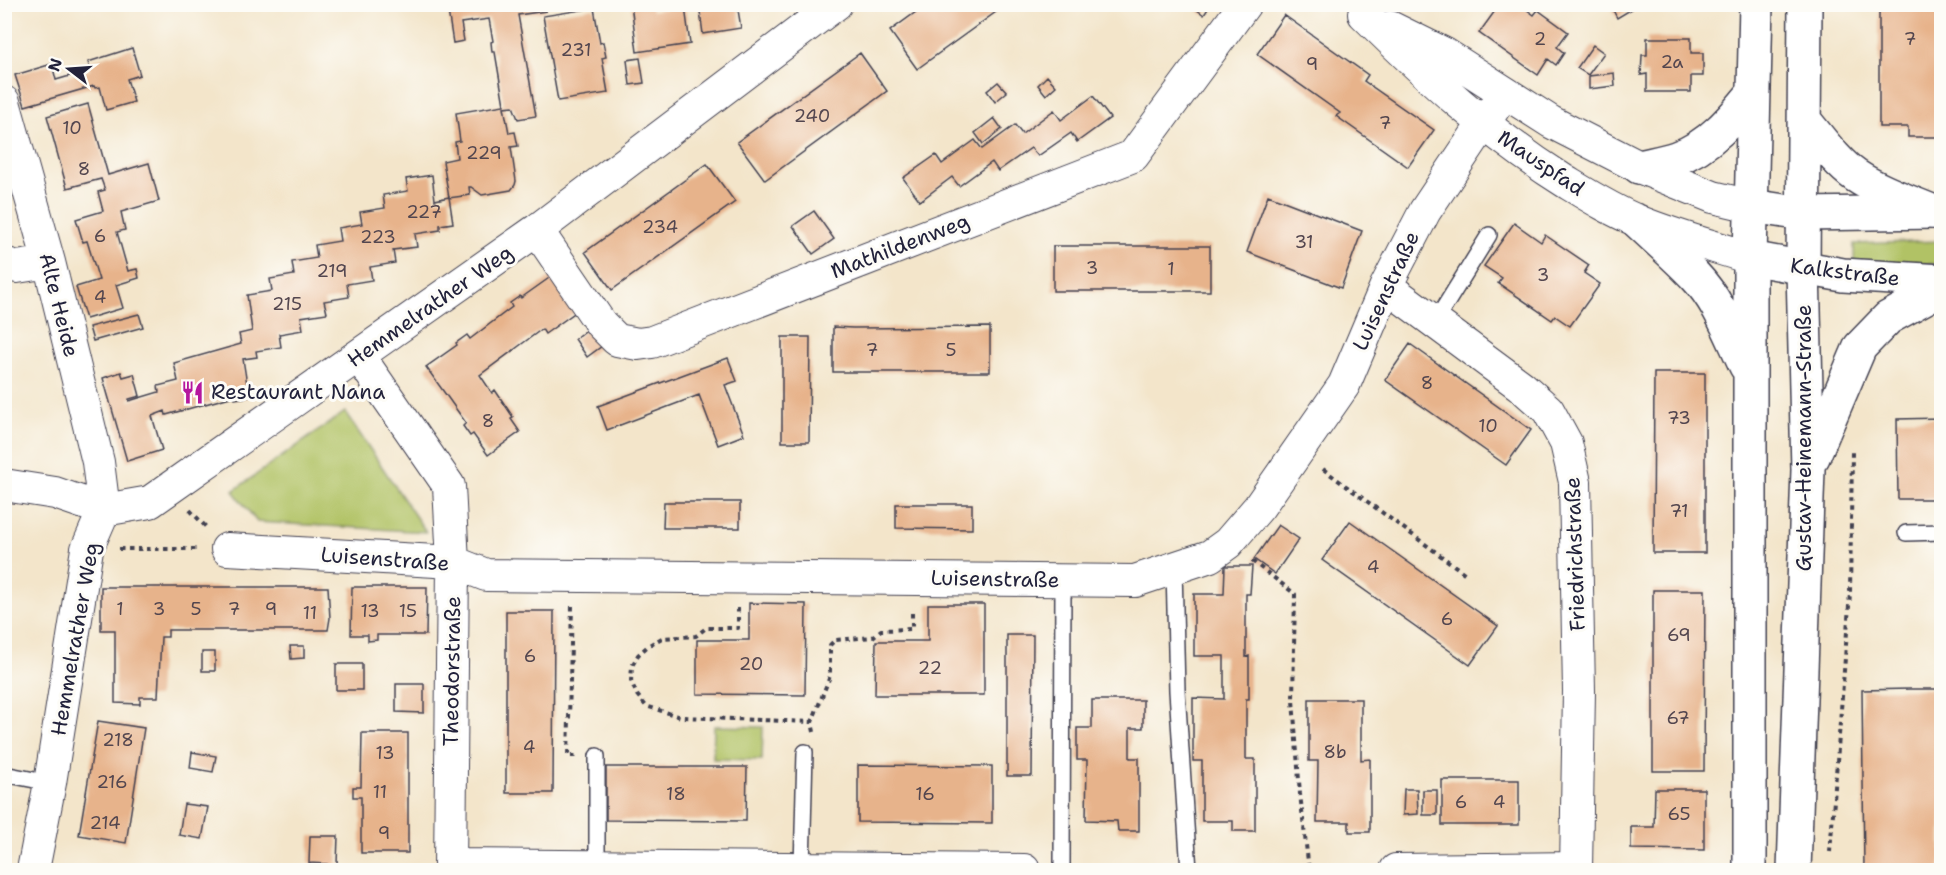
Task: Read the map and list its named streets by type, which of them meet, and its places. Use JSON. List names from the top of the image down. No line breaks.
{"streets":{"main road":["Kalkstraße","Gustav-Heinemann-Straße"],"street":["Mauspfad","Mathildenweg","Luisenstraße","Alte Heide","Hemmelrather Weg","Friedrichstraße","Theodorstraße"]},"crossings":[["Mauspfad","Kalkstraße"],["Mauspfad","Luisenstraße"],["Mathildenweg","Hemmelrather Weg"],["Kalkstraße","Gustav-Heinemann-Straße"],["Luisenstraße","Friedrichstraße"],["Luisenstraße","Theodorstraße"],["Alte Heide","Hemmelrather Weg"],["Hemmelrather Weg","Theodorstraße"]],"places":{"restaurant":["Restaurant Nana"]},"house_numbers":["2","7","231","2a","9","240","7","10","229","8","227","234","6","223","31","3","1","219","3","4","215","7","5","8","73","8","10","71","4","1","3","5","7","9","13","15","11","6","69","6","20","22","67","218","4","8b","13","216","11","18","16","6","4","65","214","9"],"north":"left"}
